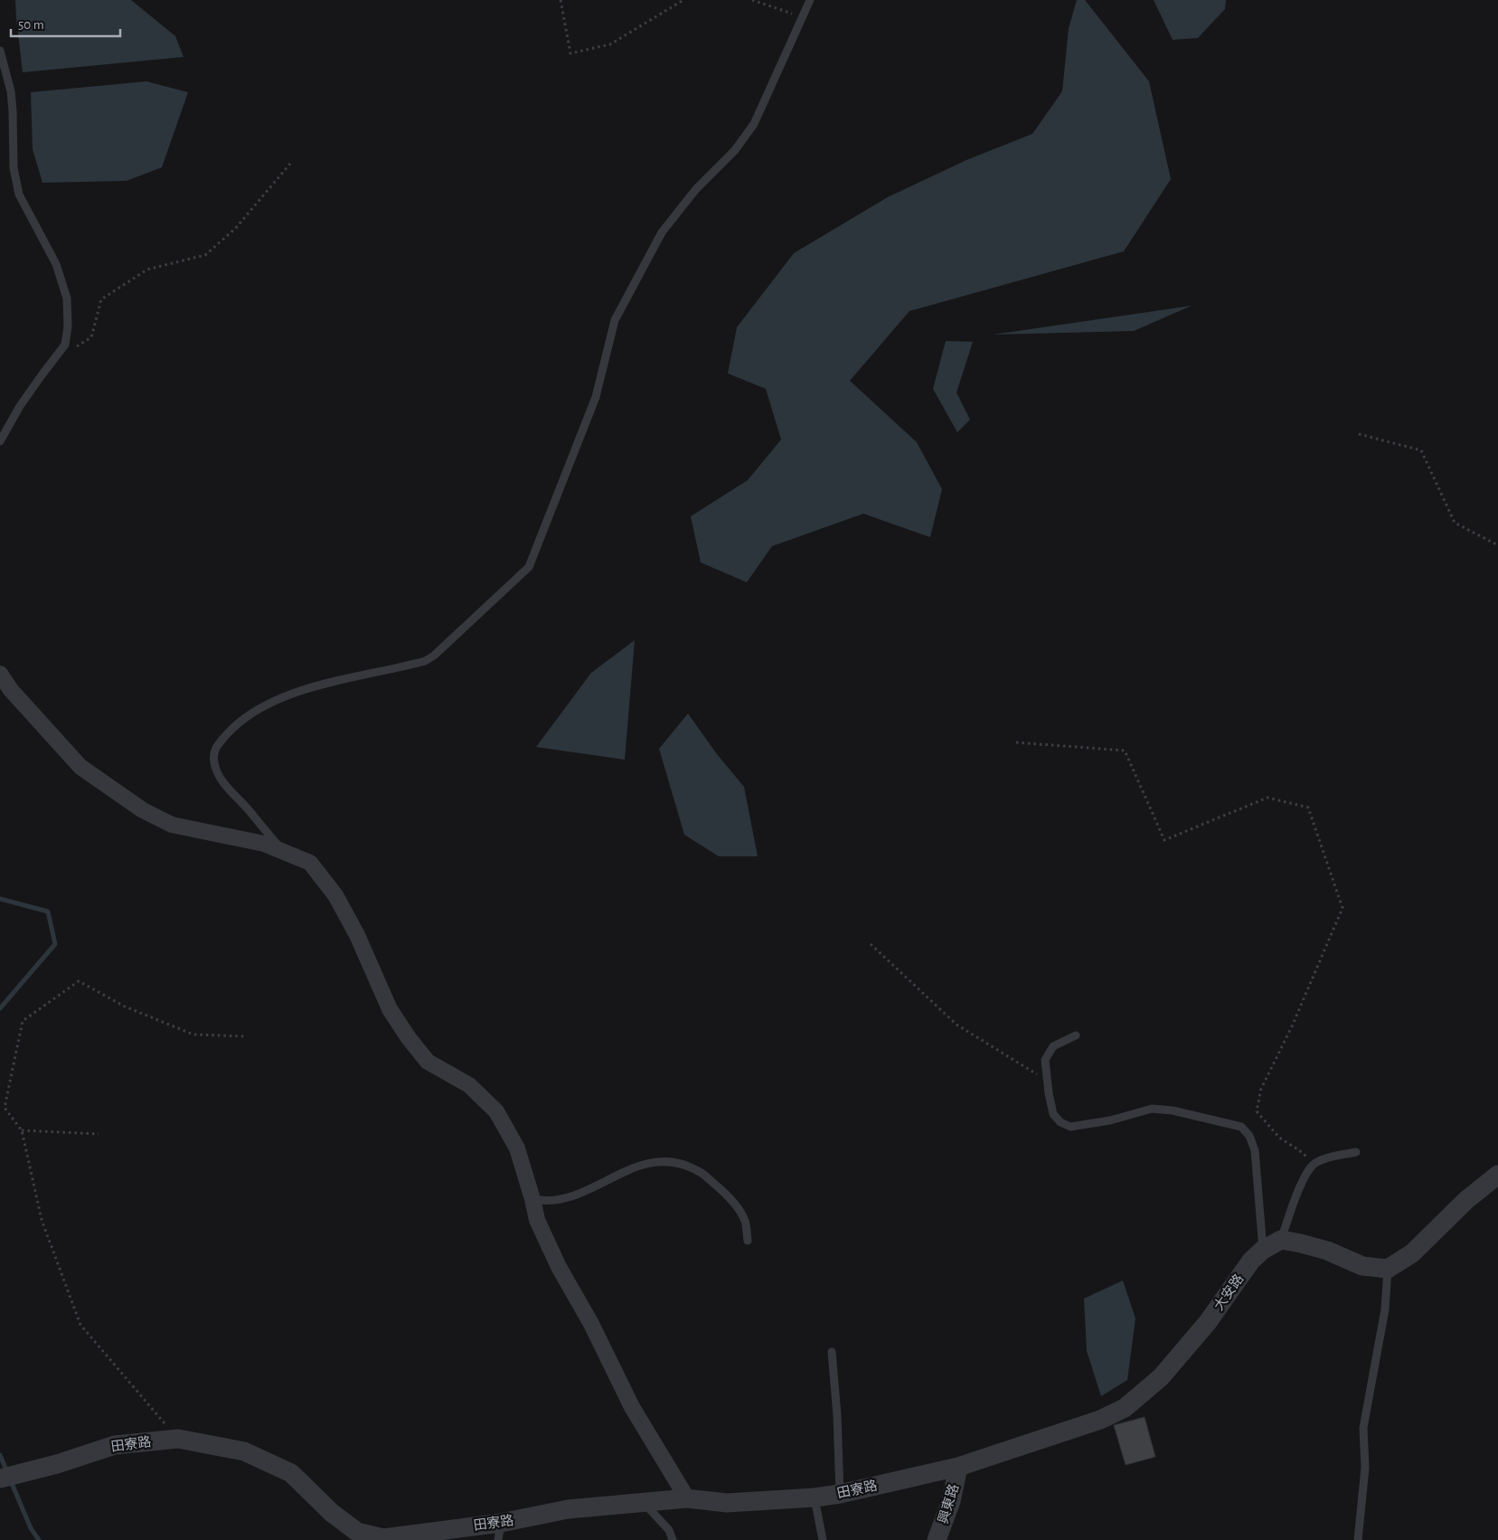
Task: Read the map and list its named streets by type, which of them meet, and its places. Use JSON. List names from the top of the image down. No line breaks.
{"streets":{"street":["大安路","田寮路","興東路"]},"crossings":[["大安路","田寮路"],["大安路","興東路"],["田寮路","興東路"]],"scale_bar":"50 m"}
